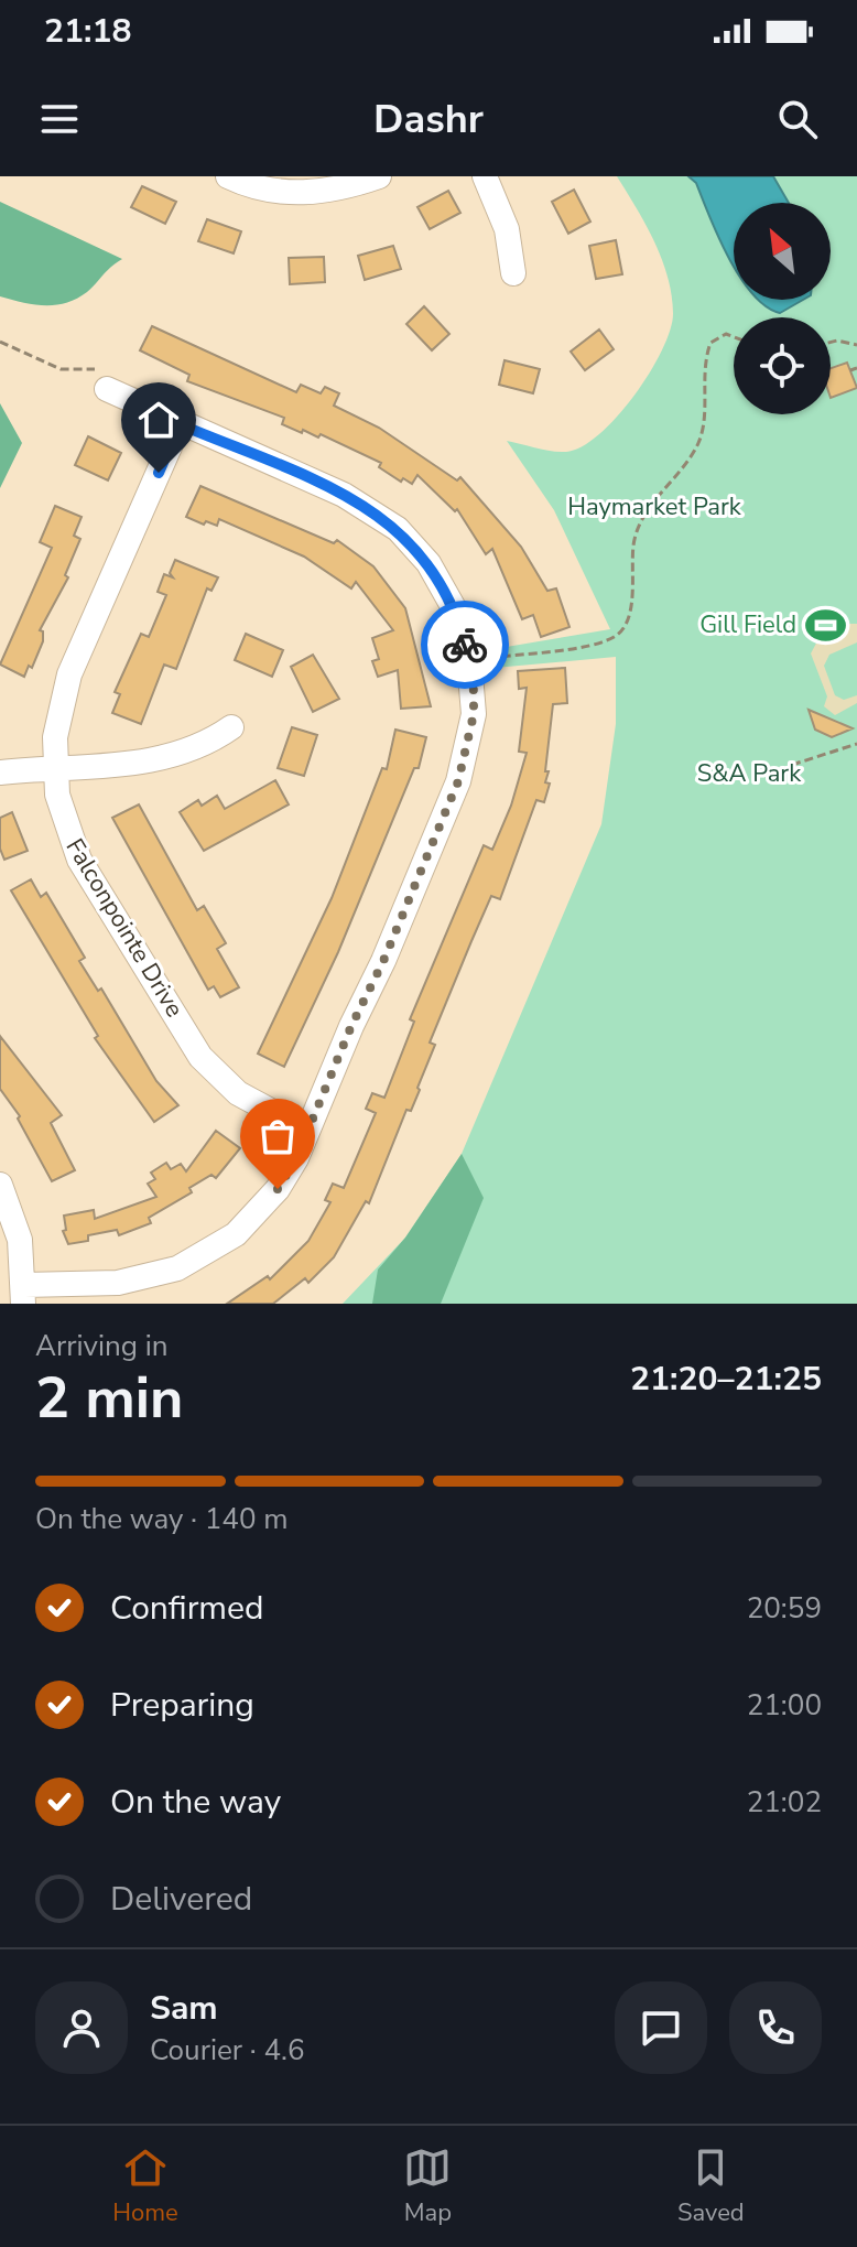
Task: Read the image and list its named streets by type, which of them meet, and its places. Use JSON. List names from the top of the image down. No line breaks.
{"streets":{"street":["Falconpointe Drive"]},"parks":["Haymarket Park","S&A Park"],"places":{"sports":["Gill Field"]},"north":"top left","page":{"status":"21:18","header":"Dashr","heading":["2 min","Arriving in","21:20–21:25"],"panel":["Sam","Courier · 4.6"],"bar":"On the way · 140 m","list":[["Confirmed","20:59"],["Preparing","21:00"],["On the way","21:02"],"Delivered"],"tabs":["Home","Map","Saved"]}}
